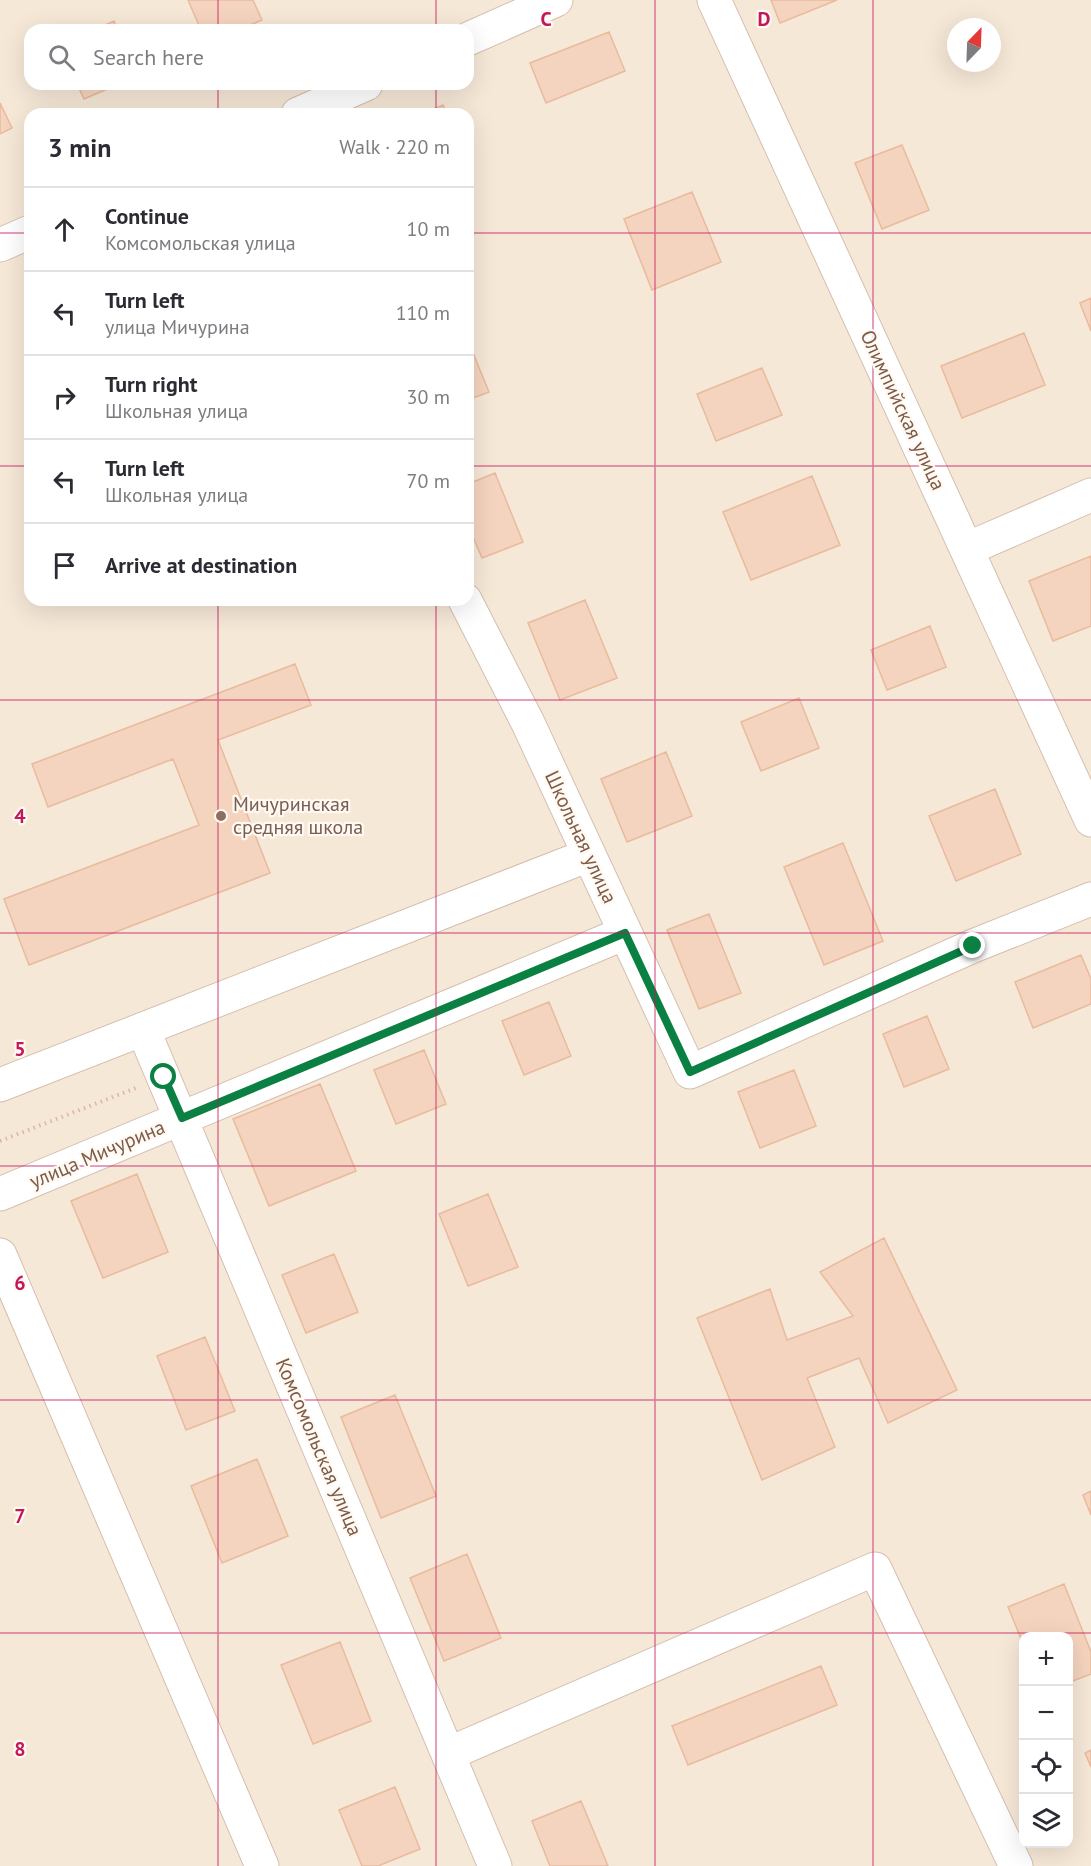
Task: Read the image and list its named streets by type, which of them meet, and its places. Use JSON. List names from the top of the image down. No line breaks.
{"streets":{"street":["Олимпийская улица","Школьная улица","улица Мичурина","Комсомольская улица"]},"crossings":[["Школьная улица","улица Мичурина"],["улица Мичурина","Комсомольская улица"]],"places":["Мичуринская средняя школа"],"north":"top right","page":{"search":"Search here","heading":["3 min","Walk · 220 m"],"list":[["Continue","Комсомольская улица","10 m"],["Turn left","улица Мичурина","110 m"],["Turn right","Школьная улица","30 m"],["Turn left","Школьная улица","70 m"],"Arrive at destination"],"map_buttons":["+","−"]},"grid":{"columns":["C","D"],"rows":["4","5","6","7","8"]}}
